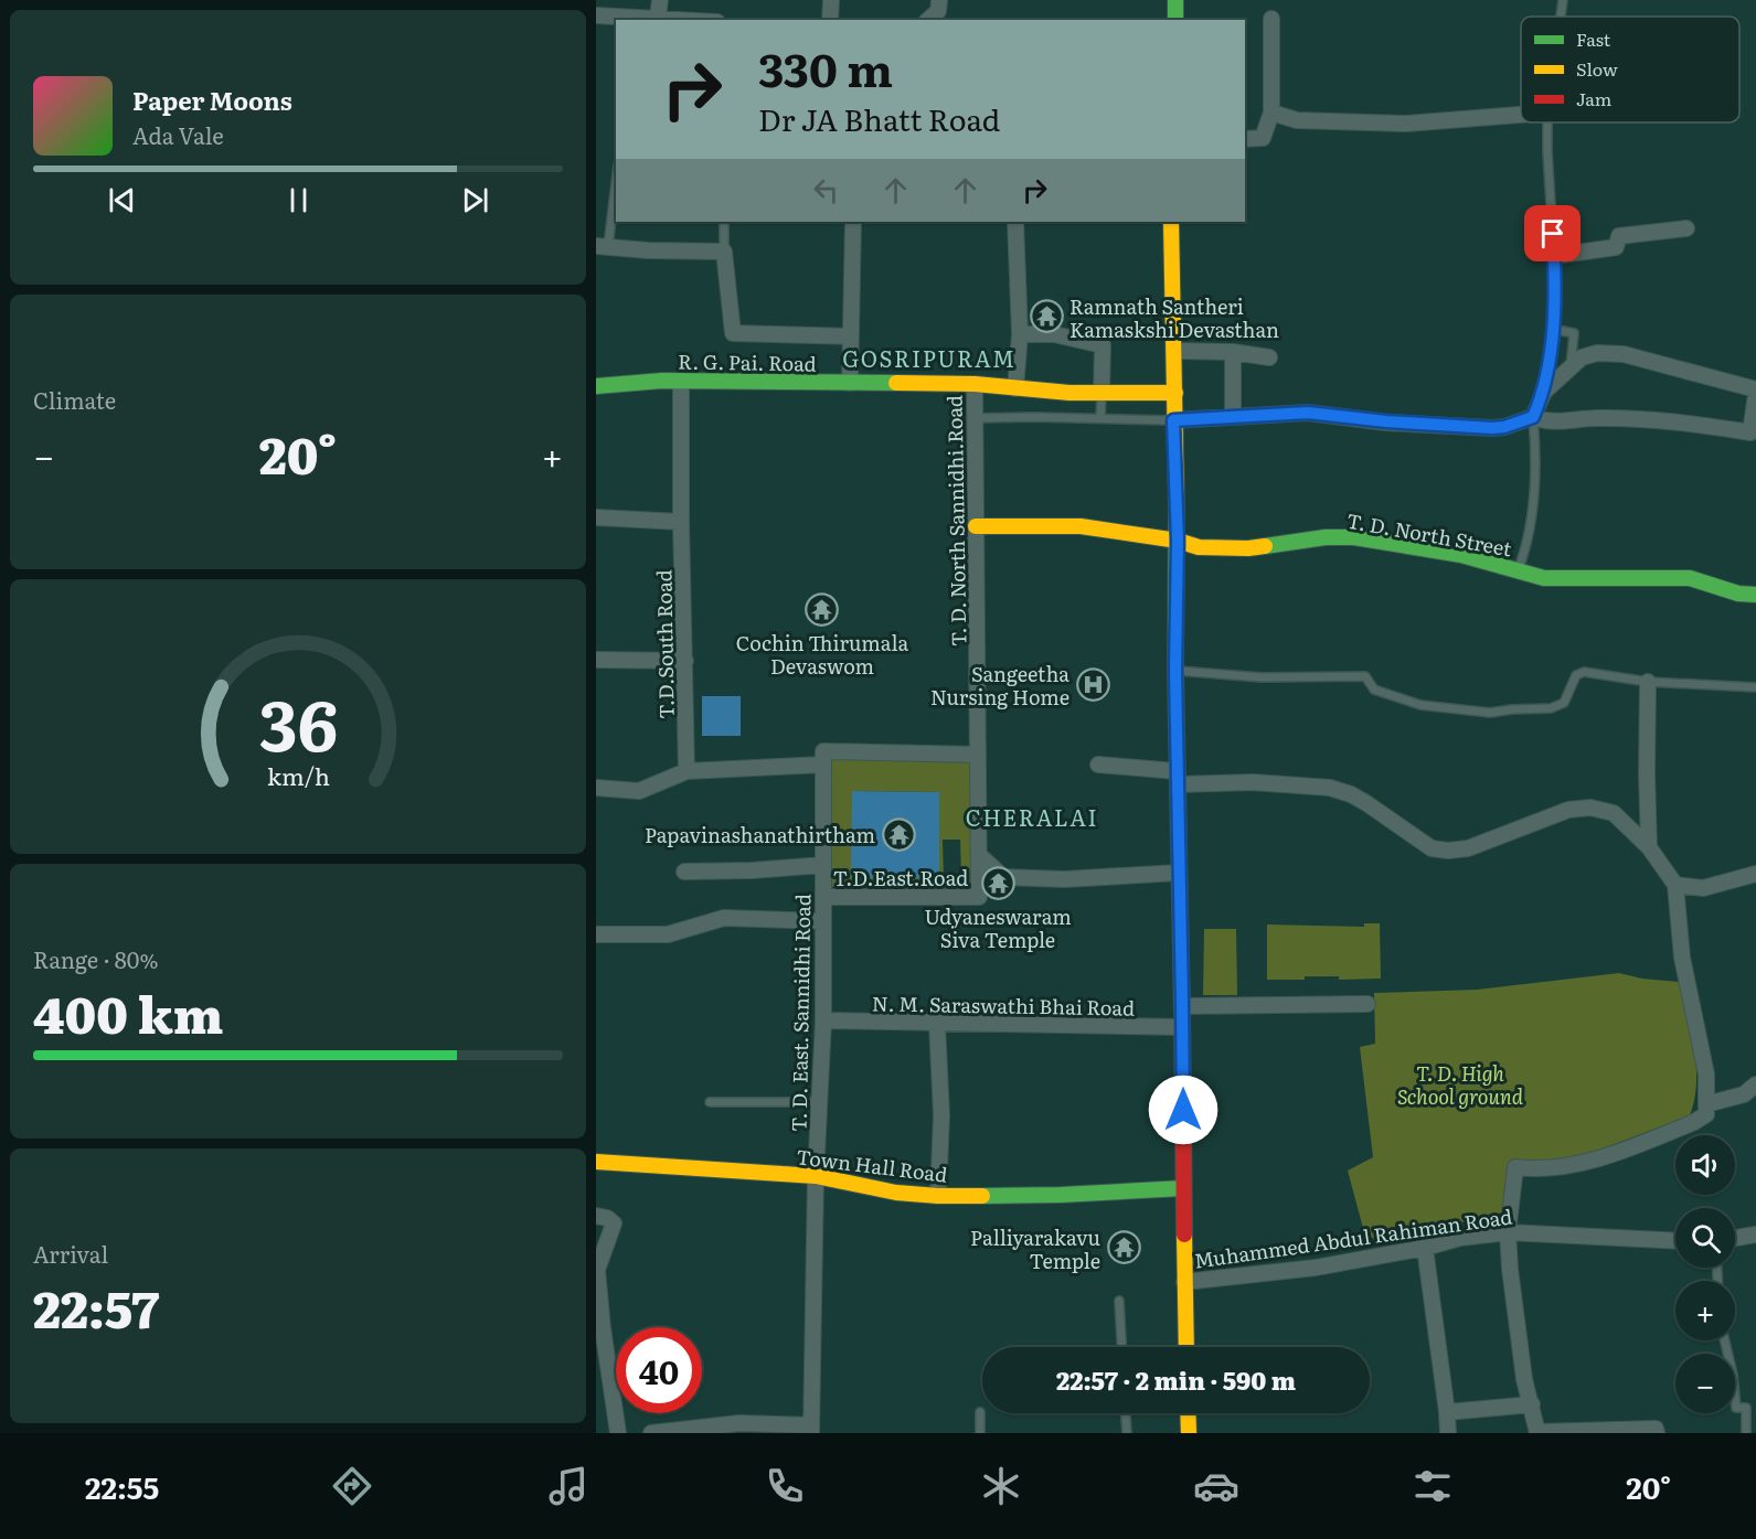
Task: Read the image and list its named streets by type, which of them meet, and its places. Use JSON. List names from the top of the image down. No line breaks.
{"streets":{"street":["R. G. Pai. Road","T. D. North Sannidhi.Road","T. D. North Street","T.D.South Road","T.D.East.Road","N. M. Saraswathi Bhai Road","T. D. East. Sannidhi Road","Town Hall Road","Muhammed Abdul Rahiman Road"]},"crossings":[["R. G. Pai. Road","T. D. North Sannidhi.Road"],["R. G. Pai. Road","T.D.South Road"],["T. D. North Sannidhi.Road","T. D. North Street"],["T. D. North Sannidhi.Road","T.D.East.Road"],["T.D.East.Road","T. D. East. Sannidhi Road"],["N. M. Saraswathi Bhai Road","T. D. East. Sannidhi Road"],["T. D. East. Sannidhi Road","Town Hall Road"]],"districts":["GOSRIPURAM","CHERALAI"],"parks":["T. D. High School ground"],"places":{"temple":["Ramnath Santheri Kamaskshi Devasthan","Cochin Thirumala Devaswom","Papavinashanathirtham","Udyaneswaram Siva Temple","Palliyarakavu Temple"],"hospital":["Sangeetha Nursing Home"]},"legend":["Fast","Slow","Jam"],"page":{"turn":["330 m","Dr JA Bhatt Road"],"song":["Paper Moons","Ada Vale"],"tile":["Climate",["Range · 80%","400 km"],["Arrival","22:57"]],"heat":["−","20°","+"],"map_buttons":["+","−"],"limit":"40","trip":"22:57 · 2 min · 590 m","tabs":["22:55","20°"],"gauge":["36","km/h"]}}
